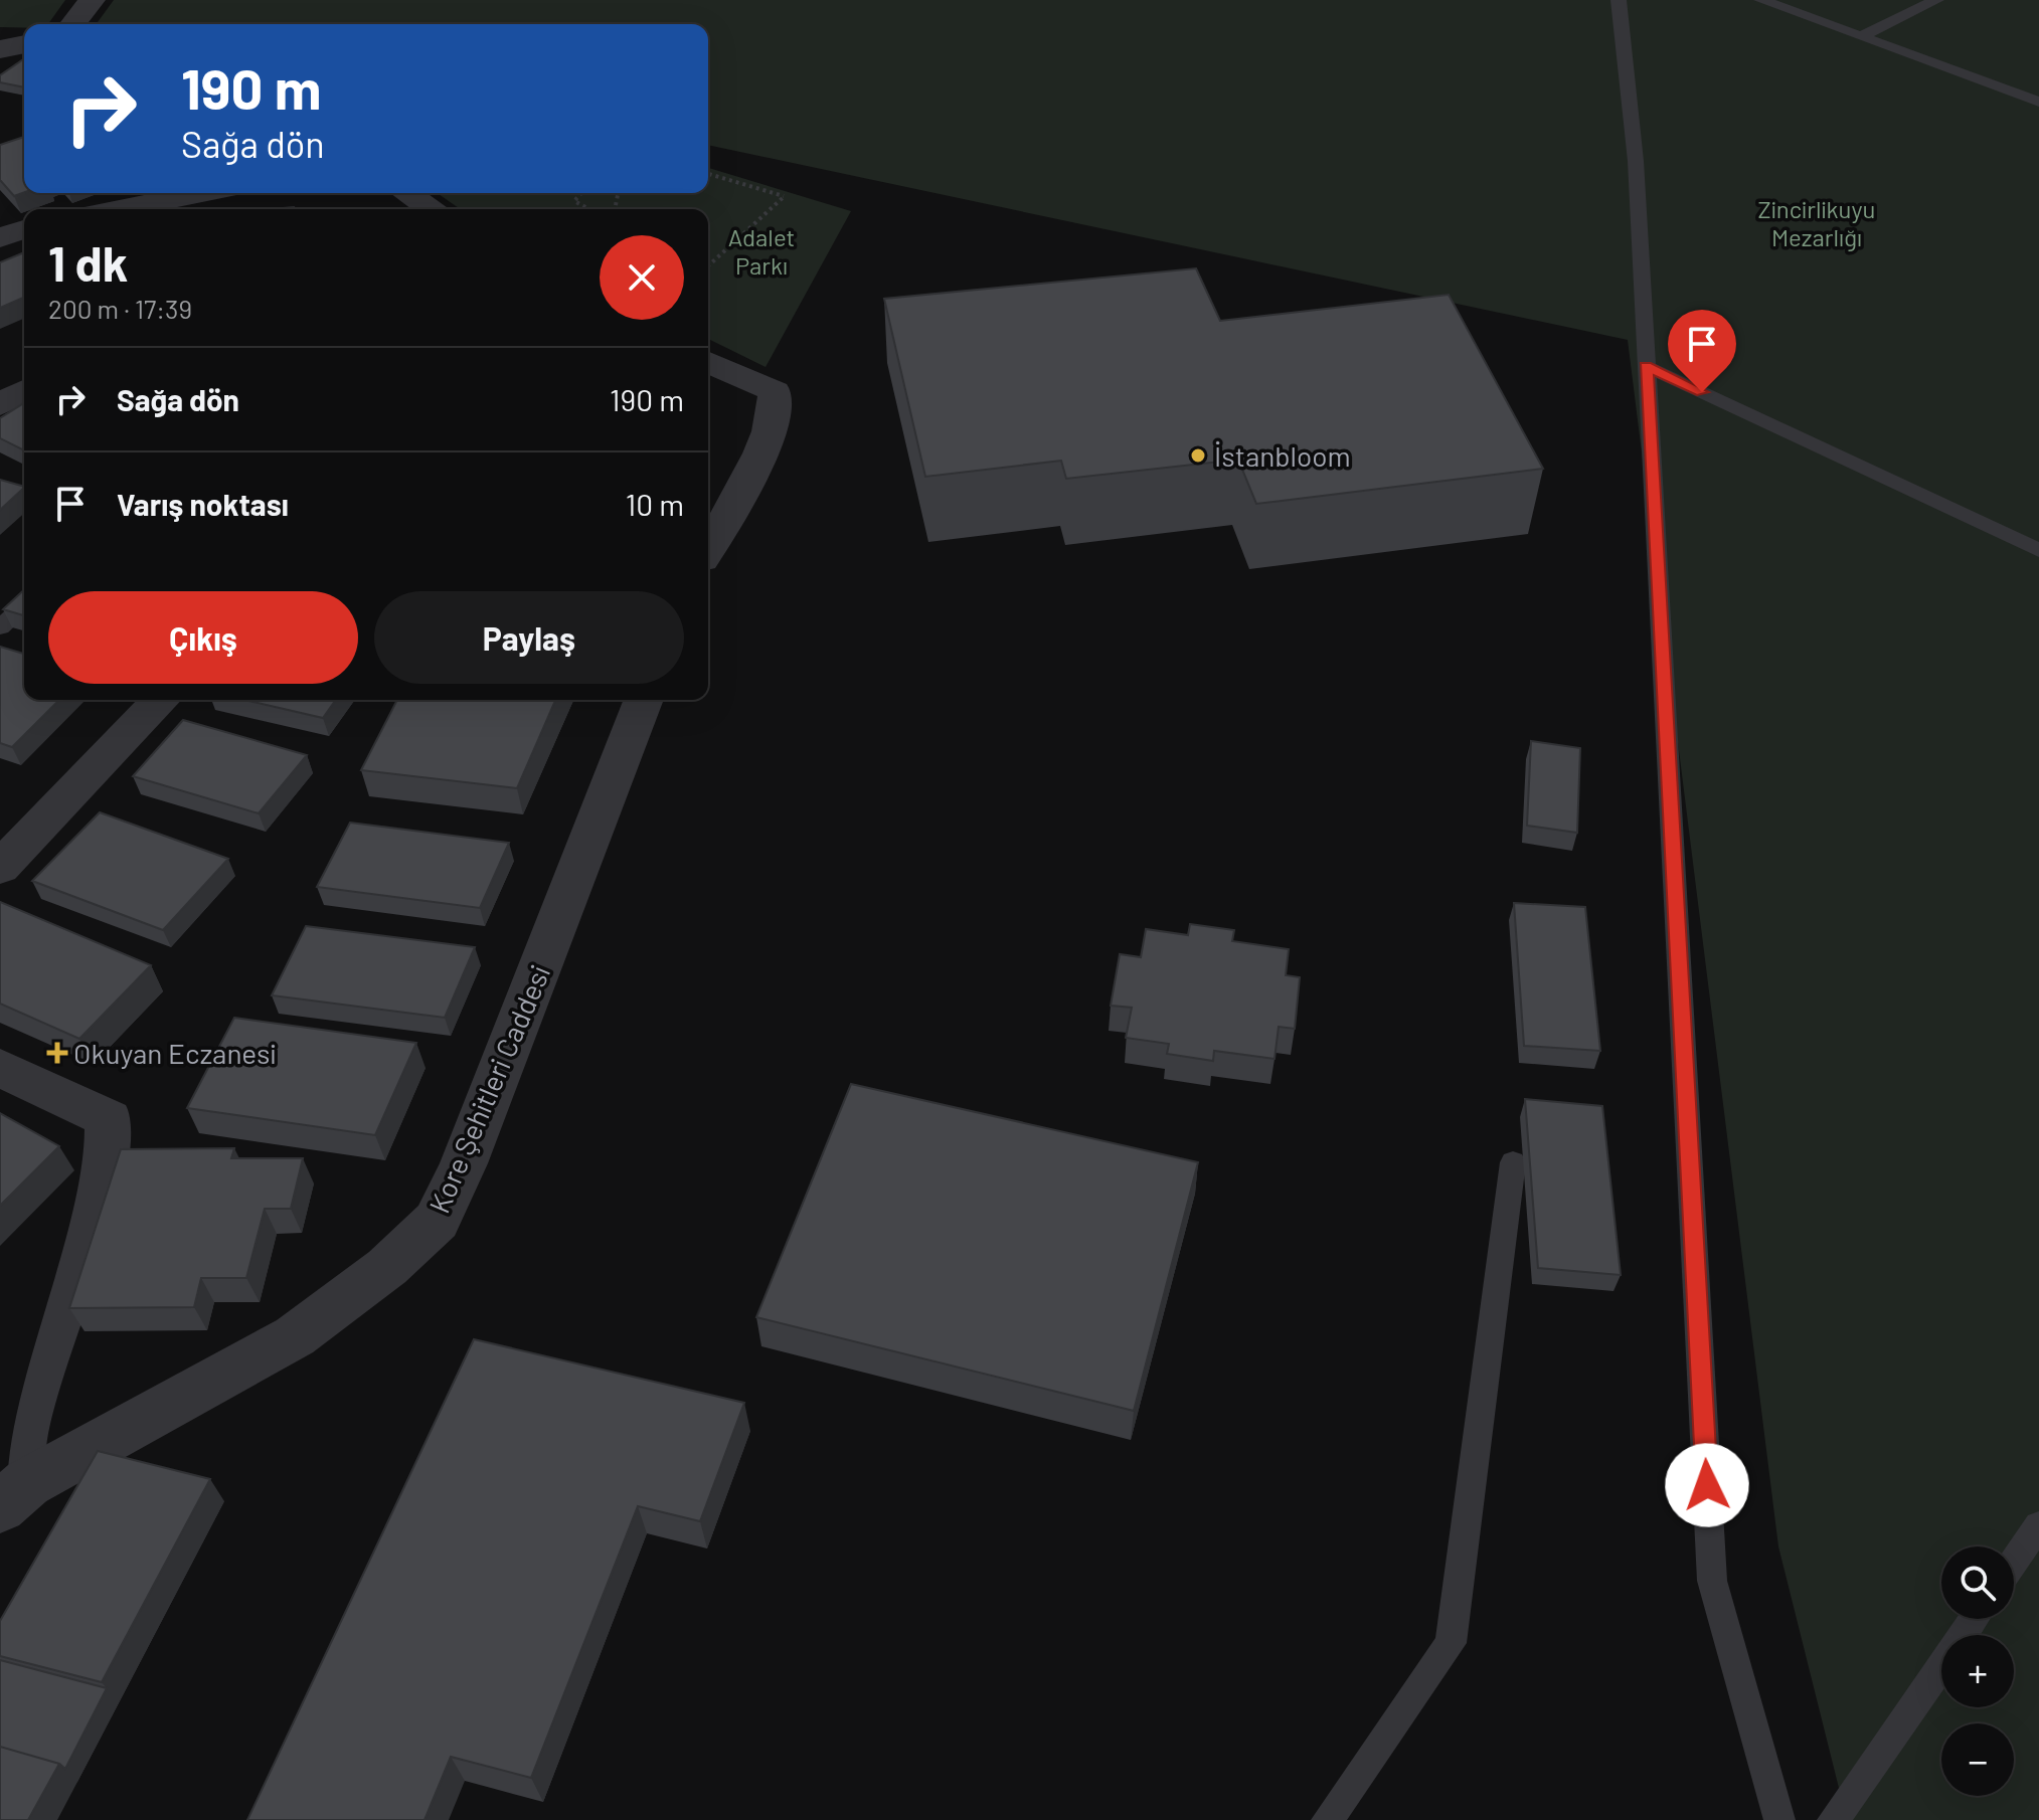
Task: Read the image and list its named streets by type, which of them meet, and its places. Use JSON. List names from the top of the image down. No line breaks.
{"streets":{"street":["Kore Şehitleri Caddesi"]},"parks":["Zincirlikuyu Mezarlığı","Adalet Parkı"],"places":{"other":["İstanbloom"],"health":["Okuyan Eczanesi"]},"page":{"turn":["190 m","Sağa dön"],"heading":["1 dk","200 m · 17:39"],"list":[{"name":"Sağa dön","value":"190 m"},{"name":"Varış noktası","value":"10 m"}],"buttons":["Çıkış","Paylaş"],"map_buttons":["+","−"]}}
